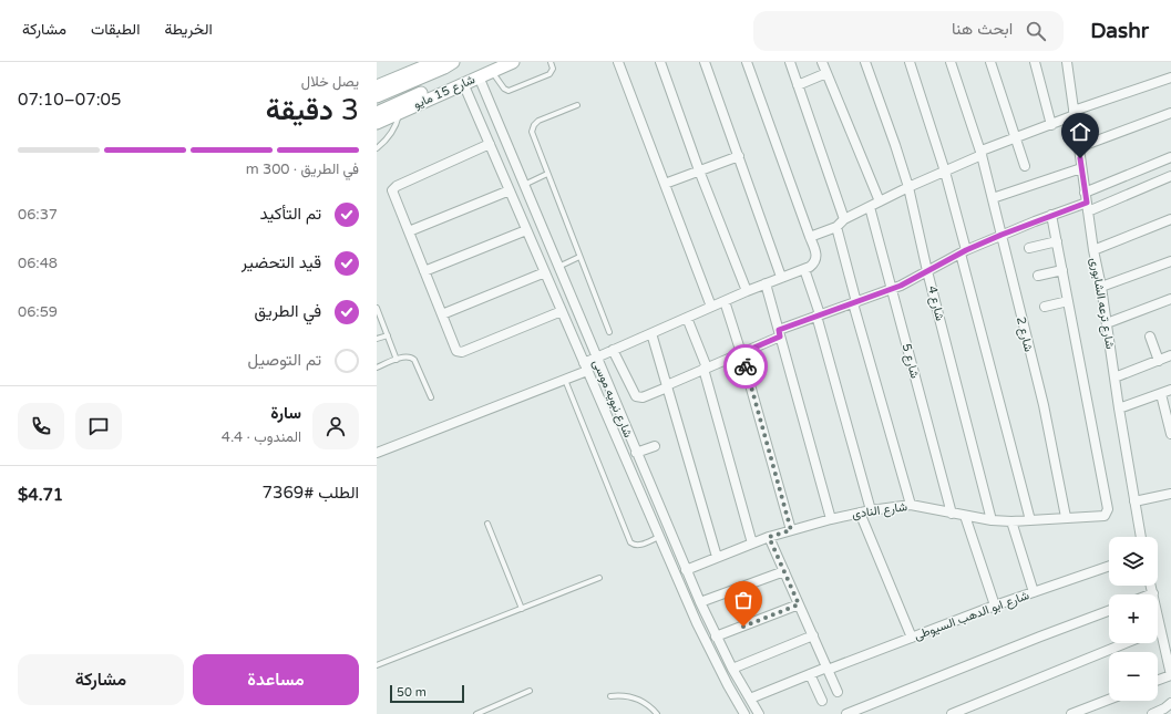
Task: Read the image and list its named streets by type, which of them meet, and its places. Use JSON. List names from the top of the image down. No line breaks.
{"streets":{"main road":["شارع 15 مايو"],"street":["شارع 4","شارع ترعه الشابورى","شارع 2","شارع 5","شارع نبويه موسى","شارع النادى","شارع ابو الدهب السيوطى"]},"crossings":[["شارع 15 مايو","شارع نبويه موسى"],["شارع 4","شارع النادى"],["شارع 2","شارع النادى"],["شارع 5","شارع النادى"],["شارع نبويه موسى","شارع النادى"],["شارع نبويه موسى","شارع ابو الدهب السيوطى"]],"scale_bar":"50 m","page":{"header":"Dashr","search":"ابحث هنا","nav":["الخريطة","الطبقات","مشاركة"],"heading":["3 دقيقة","يصل خلال","07:05–07:10"],"panel":["سارة","المندوب · 4.4","الطلب #7369","$4.71"],"bar":"في الطريق · 300 m","list":[["تم التأكيد","06:37"],["قيد التحضير","06:48"],["في الطريق","06:59"],"تم التوصيل"],"map_buttons":["+","−"],"buttons":["مساعدة","مشاركة"],"scale":"50 m"}}
